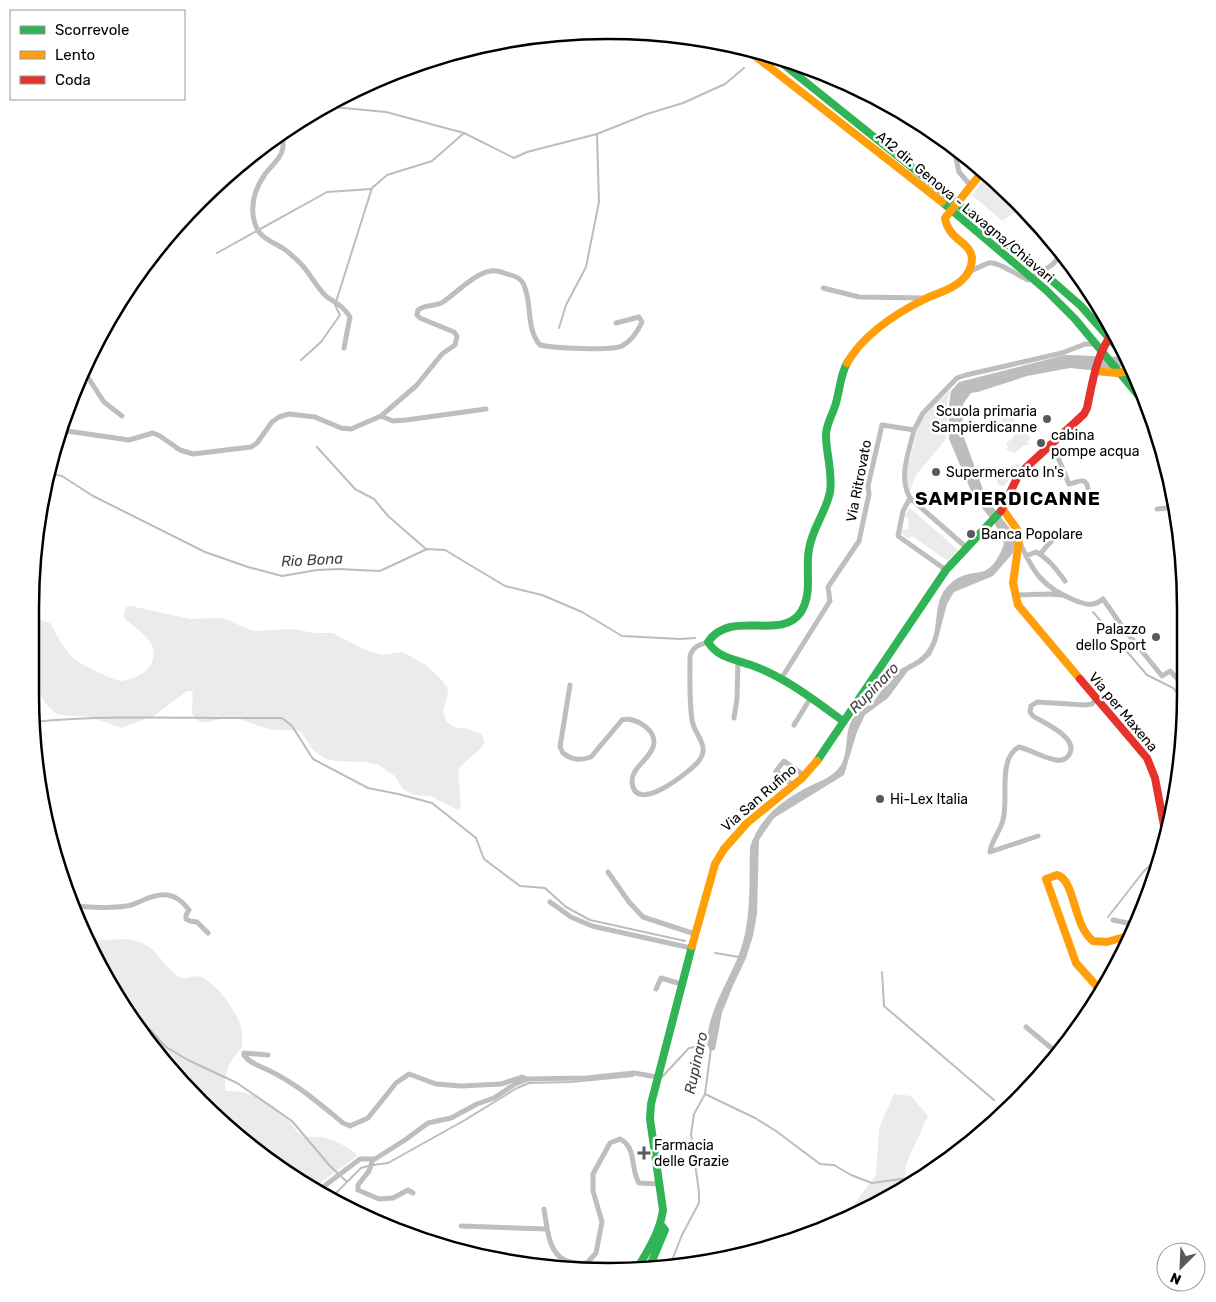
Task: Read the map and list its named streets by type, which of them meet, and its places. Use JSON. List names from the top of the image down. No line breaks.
{"streets":{"main road":["A12 dir. Genova - Lavagna/Chiavari","Via per Maxena","Via San Rufino"],"street":["Via Ritrovato"]},"districts":["SAMPIERDICANNE"],"water":["Rio Bona","Rupinaro"],"places":{"other":["Scuola primaria Sampierdicanne","cabina pompe acqua","Supermercato In's","Banca Popolare","Palazzo dello Sport","Hi-Lex Italia"],"health":["Farmacia delle Grazie"]},"legend":["Scorrevole","Lento","Coda"],"north":"bottom left"}
